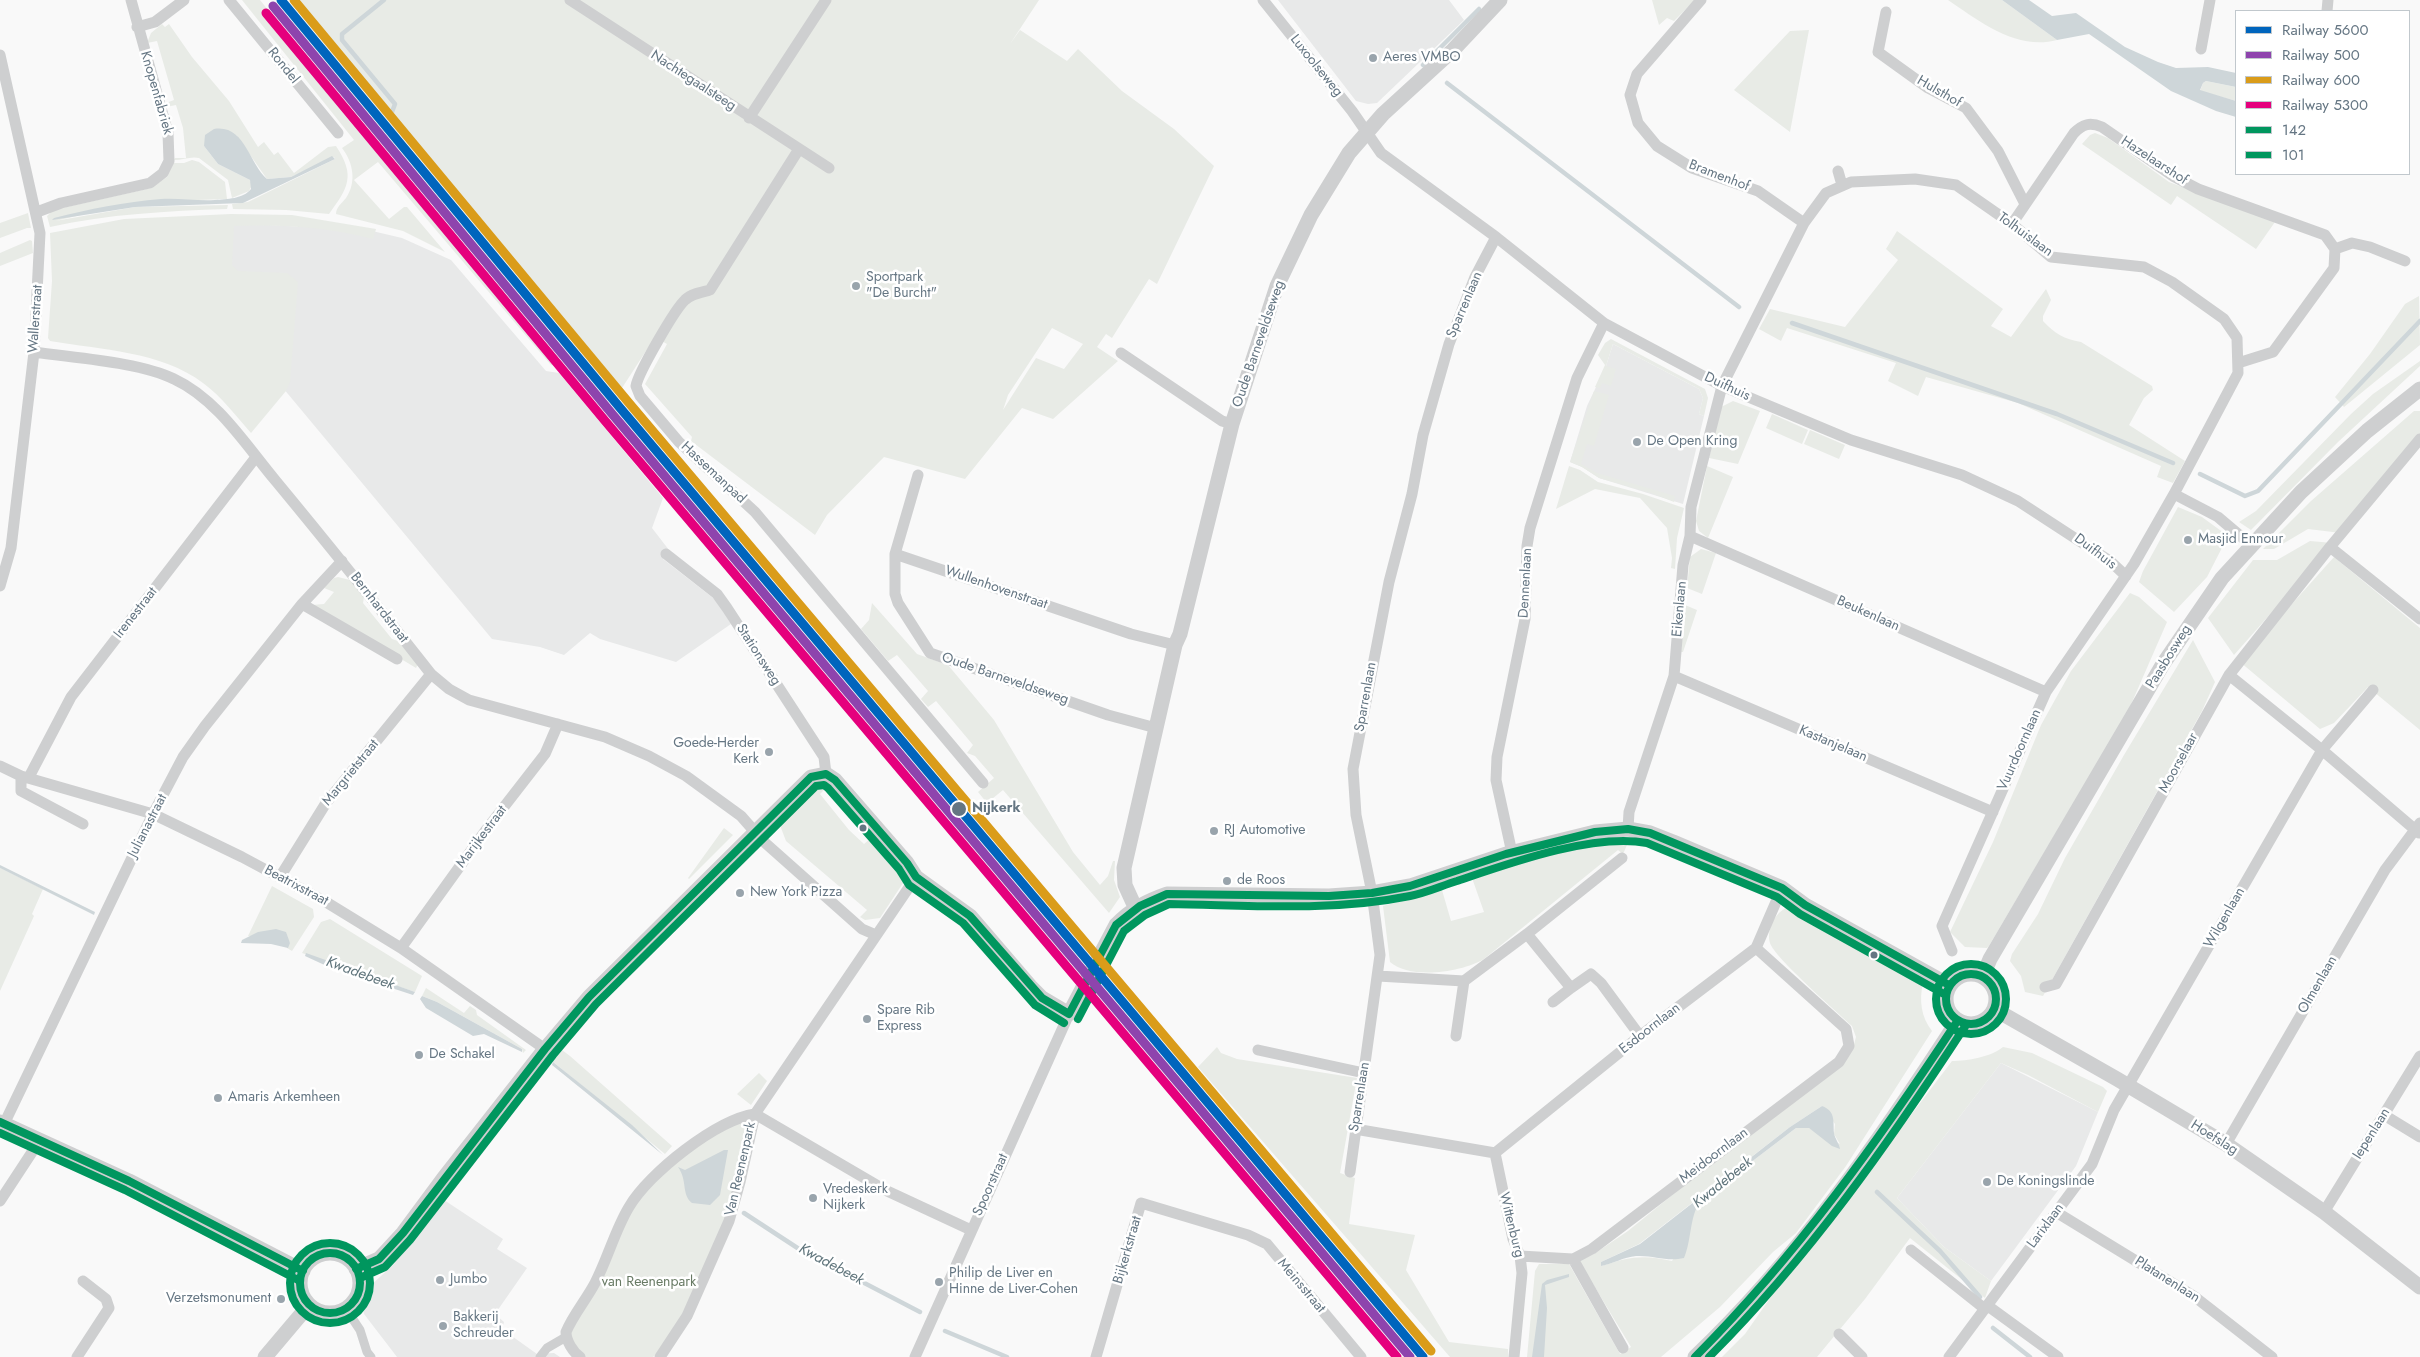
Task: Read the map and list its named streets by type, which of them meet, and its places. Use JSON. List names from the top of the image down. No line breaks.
{"streets":{"street":["Rondel","Luxoolseweg","Nachtegaalsteeg","Hulsthof","Knopenfabriek","Hazelaarshof","Bramenhof","Tolhuislaan","Sparrenlaan","Wallerstraat","Oude Barneveldseweg","Duifhuis","Hassemanpad","Dennenlaan","Wullenhovenstraat","Bernhardstraat","Eikenlaan","Irenestraat","Beukenlaan","Stationsweg","Paasbosweg","Kastanjelaan","Vuurdoornlaan","Moorselaar","Margrietstraat","Julianastraat","Marijkestraat","Beatrixstraat","Wilgenlaan","Olmenlaan","Esdoornlaan","Iepenlaan","Hoefslag","Meidoornlaan","Van Reenenpark","Spoorstraat","Wittenburg","Larixlaan","Bijkerkstraat","Platanenlaan","Meinsstraat"]},"crossings":[["Luxoolseweg","Oude Barneveldseweg"],["Luxoolseweg","Duifhuis"],["Hulsthof","Hazelaarshof"],["Knopenfabriek","Wallerstraat"],["Hazelaarshof","Tolhuislaan"],["Bramenhof","Tolhuislaan"],["Tolhuislaan","Duifhuis"],["Tolhuislaan","Eikenlaan"],["Tolhuislaan","Vuurdoornlaan"],["Sparrenlaan","Duifhuis"],["Wallerstraat","Bernhardstraat"],["Oude Barneveldseweg","Duifhuis"],["Oude Barneveldseweg","Wullenhovenstraat"],["Duifhuis","Dennenlaan"],["Duifhuis","Eikenlaan"],["Duifhuis","Vuurdoornlaan"],["Bernhardstraat","Irenestraat"],["Bernhardstraat","Margrietstraat"],["Bernhardstraat","Julianastraat"],["Bernhardstraat","Marijkestraat"],["Bernhardstraat","Van Reenenpark"],["Eikenlaan","Beukenlaan"],["Eikenlaan","Kastanjelaan"],["Irenestraat","Beatrixstraat"],["Beukenlaan","Vuurdoornlaan"],["Paasbosweg","Hoefslag"],["Kastanjelaan","Vuurdoornlaan"],["Margrietstraat","Beatrixstraat"],["Julianastraat","Beatrixstraat"],["Marijkestraat","Beatrixstraat"],["Wilgenlaan","Hoefslag"],["Wilgenlaan","Larixlaan"],["Olmenlaan","Hoefslag"],["Esdoornlaan","Meidoornlaan"],["Esdoornlaan","Wittenburg"],["Iepenlaan","Hoefslag"],["Hoefslag","Larixlaan"],["Van Reenenpark","Spoorstraat"],["Larixlaan","Platanenlaan"],["Bijkerkstraat","Meinsstraat"]],"water":["Kwadebeek"],"parks":["van Reenenpark"],"places":["Aeres VMBO","Sportpark \"De Burcht\"","De Open Kring","Masjid Ennour","Goede-Herder Kerk","Nijkerk","RJ Automotive","de Roos","New York Pizza","Spare Rib Express","De Schakel","Amaris Arkemheen","De Koningslinde","Vredeskerk Nijkerk","Jumbo","Philip de Liver en Hinne de Liver-Cohen","Verzetsmonument","Bakkerij Schreuder"],"lines":["rail line 5600","rail line 600","rail line 500","rail line 5300","transit line 142","transit line 101"],"legend":["Railway 5600","Railway 500","Railway 600","Railway 5300","142","101"]}
